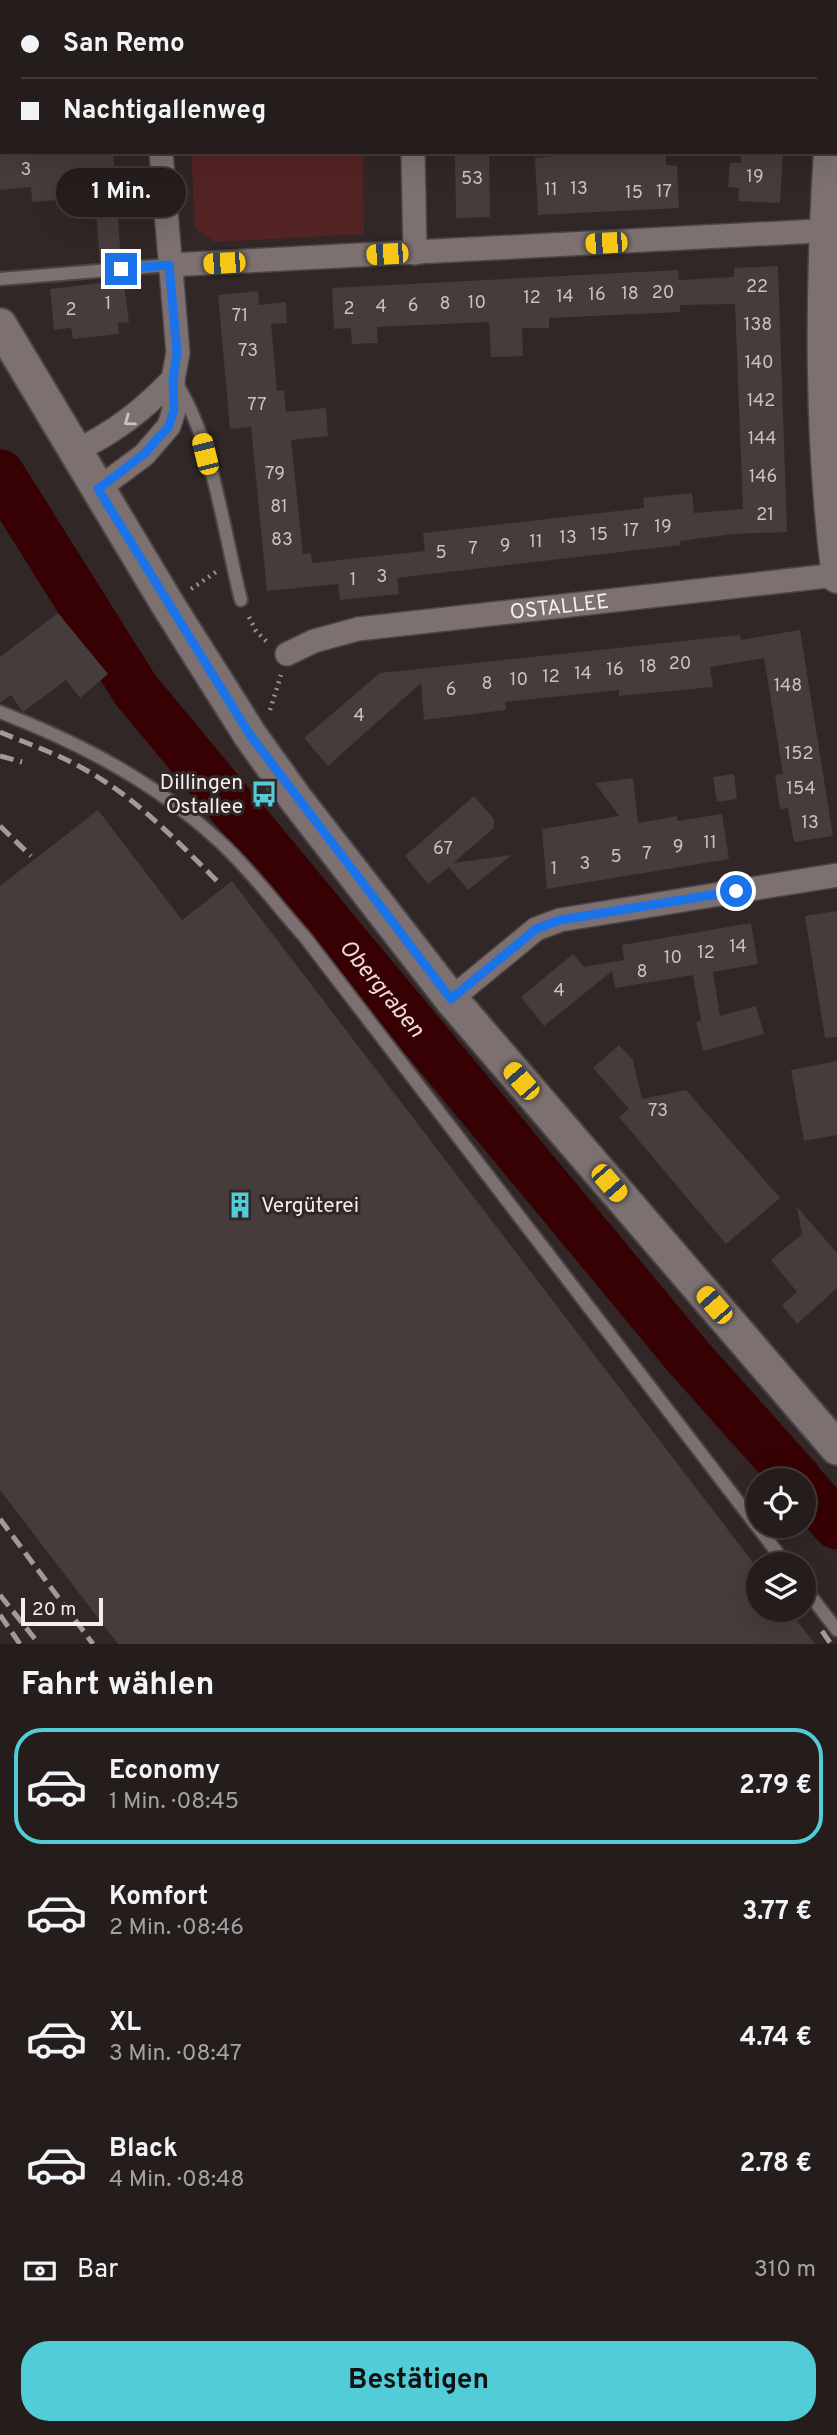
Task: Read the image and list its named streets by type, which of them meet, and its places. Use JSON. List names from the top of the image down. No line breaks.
{"streets":{"street":["OSTALLEE"]},"water":["Obergraben"],"places":{"bus stop":["Dillingen Ostallee"],"building":["Vergüterei"]},"house_numbers":["3","19","53","13","11","17","15","22","20","18","16","14","12","10","1","8","6","4","2","2","71","138","73","140","142","77","144","79","146","81","21","19","17","15","13","83","11","9","7","5","3","1","20","18","16","14","12","10","8","148","6","4","152","154","13","11","9","67","7","5","3","1","14","12","10","8","4","73"],"scale_bar":"20 m","page":{"banner":["San Remo","Nachtigallenweg"],"bubble":"1 Min.","scale":"20 m","heading":"Fahrt wählen","list":[{"name":"Economy","note":"1 Min. · 08:45","value":"2.79 €"},{"name":"Komfort","note":"2 Min. · 08:46","value":"3.77 €"},{"name":"XL","note":"3 Min. · 08:47","value":"4.74 €"},{"name":"Black","note":"4 Min. · 08:48","value":"2.78 €"}],"pay":["Bar","310 m"],"buttons":"Bestätigen"}}
